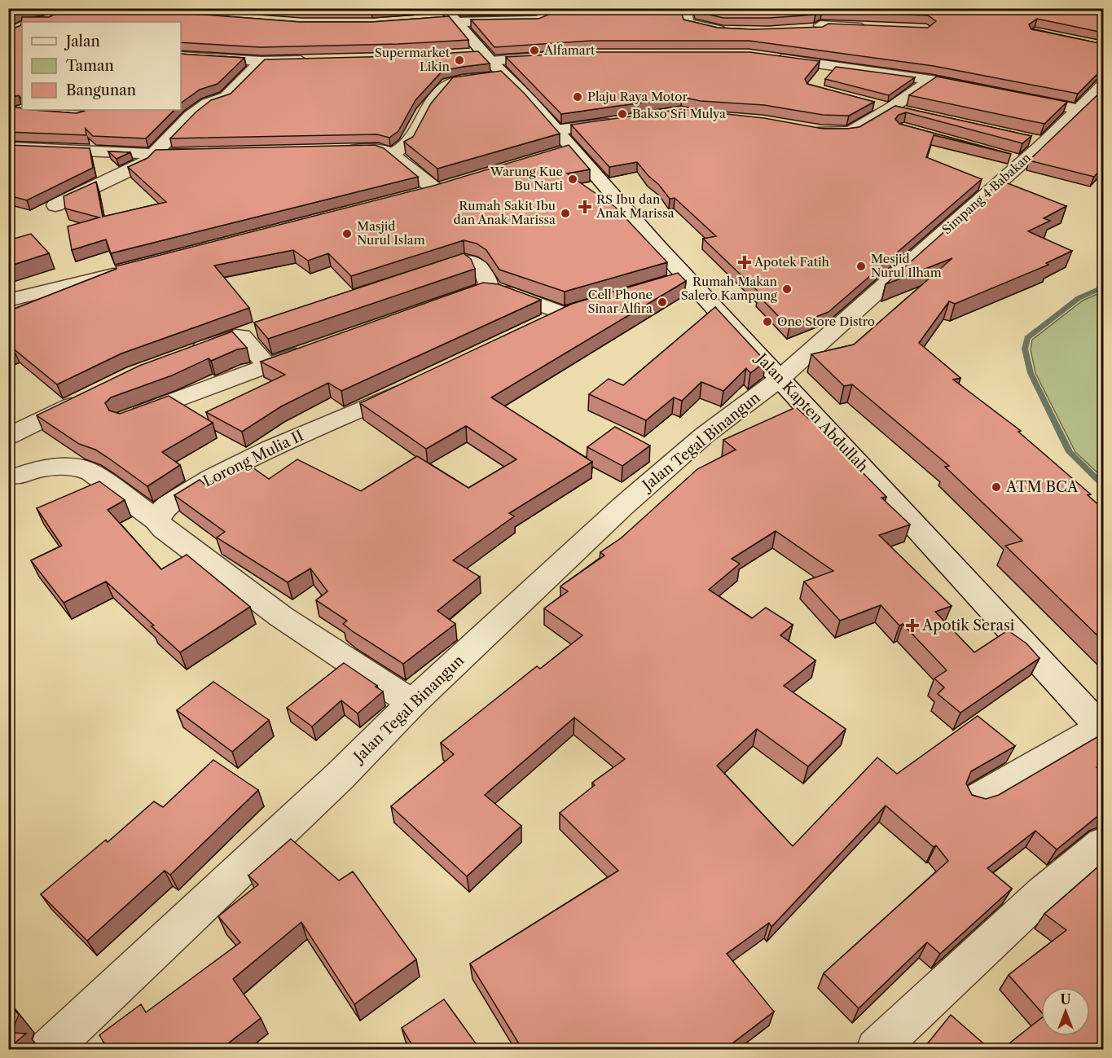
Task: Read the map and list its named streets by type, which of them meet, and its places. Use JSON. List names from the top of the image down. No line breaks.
{"streets":{"street":["Simpang 4 Babakan","Jalan Kapten Abdullah","Jalan Tegal Binangun","Lorong Mulia II"]},"crossings":[["Simpang 4 Babakan","Jalan Kapten Abdullah"],["Simpang 4 Babakan","Jalan Tegal Binangun"],["Jalan Kapten Abdullah","Jalan Tegal Binangun"]],"places":{"other":["Alfamart","Supermarket Likin","Plaju Raya Motor","Bakso Sri Mulya","Warung Kue Bu Narti","Rumah Sakit Ibu dan Anak Marissa","Masjid Nurul Islam","Mesjid Nurul Ilham","Rumah Makan Salero Kampung","Cell Phone Sinar Alfira","One Store Distro","ATM BCA"],"health":["RS Ibu dan Anak Marissa","Apotek Fatih","Apotik Serasi"]},"legend":["Jalan","Taman","Bangunan"],"north":"top"}
